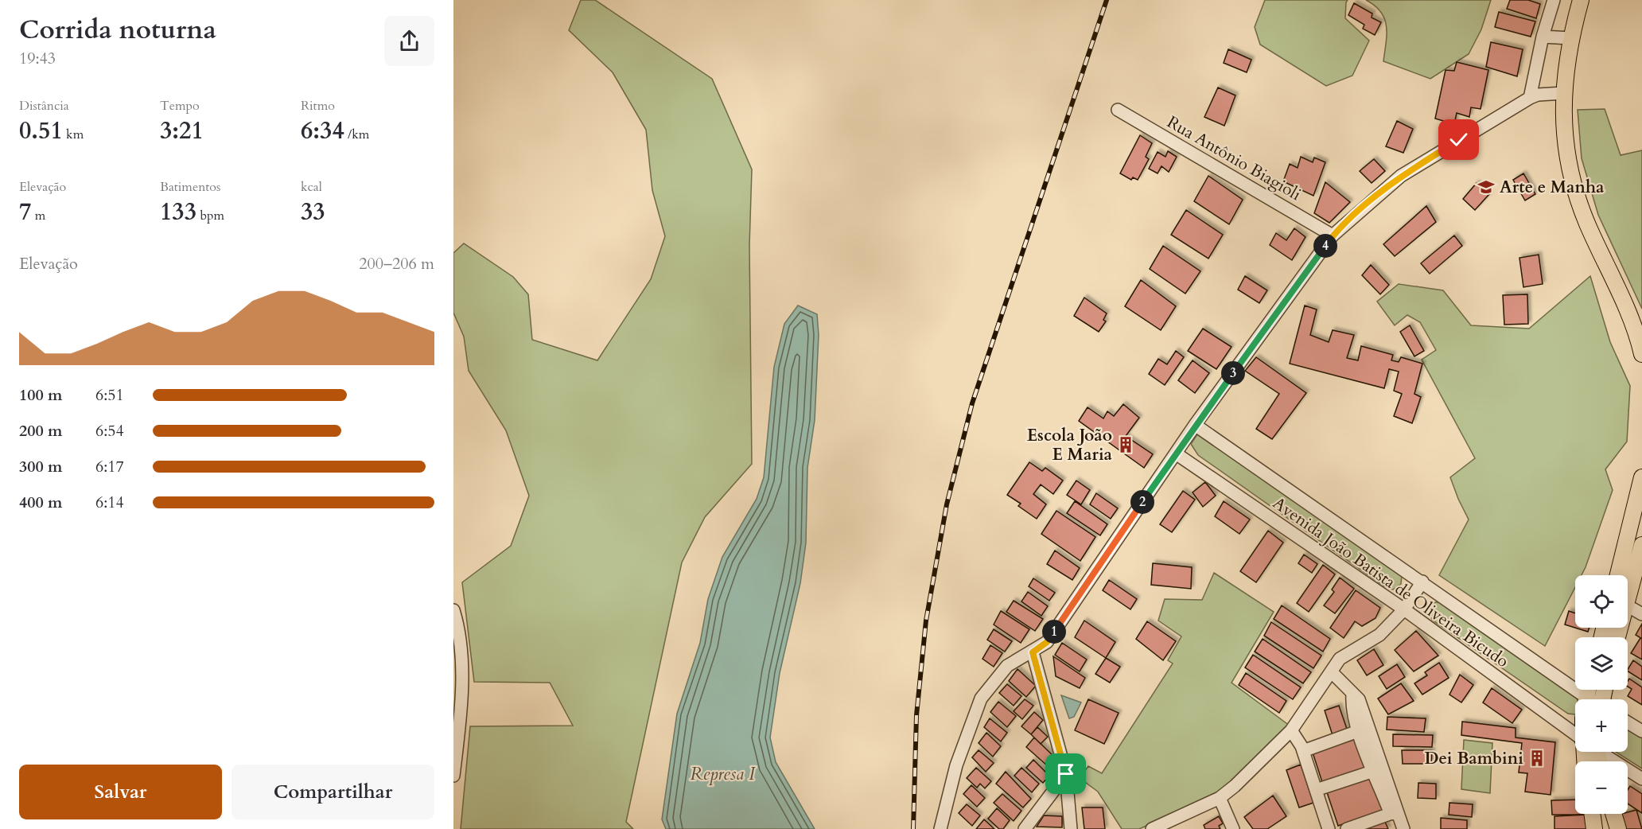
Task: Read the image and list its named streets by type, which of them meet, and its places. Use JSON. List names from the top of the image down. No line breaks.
{"streets":{"street":["Rua Antônio Biagioli","Avenida João Batista de Oliveira Bicudo"]},"water":["Represa I"],"places":{"school or university":["Arte e Manha"],"building":["Escola João E Maria","Dei Bambini"]},"page":{"heading":["Corrida noturna","19:43"],"stats":[["Distância","0.51 km"],["Tempo","3:21"],["Ritmo","6:34 /km"],["Elevação","7 m"],["Batimentos","133 bpm"],["kcal","33"]],"pins":["4","3","2","1"],"chart":["Elevação","200–206 m"],"list":[{"name":"100 m","note":"6:51"},{"name":"200 m","note":"6:54"},{"name":"300 m","note":"6:17"},{"name":"400 m","note":"6:14"}],"map_buttons":["+","−"],"buttons":["Salvar","Compartilhar"]}}
